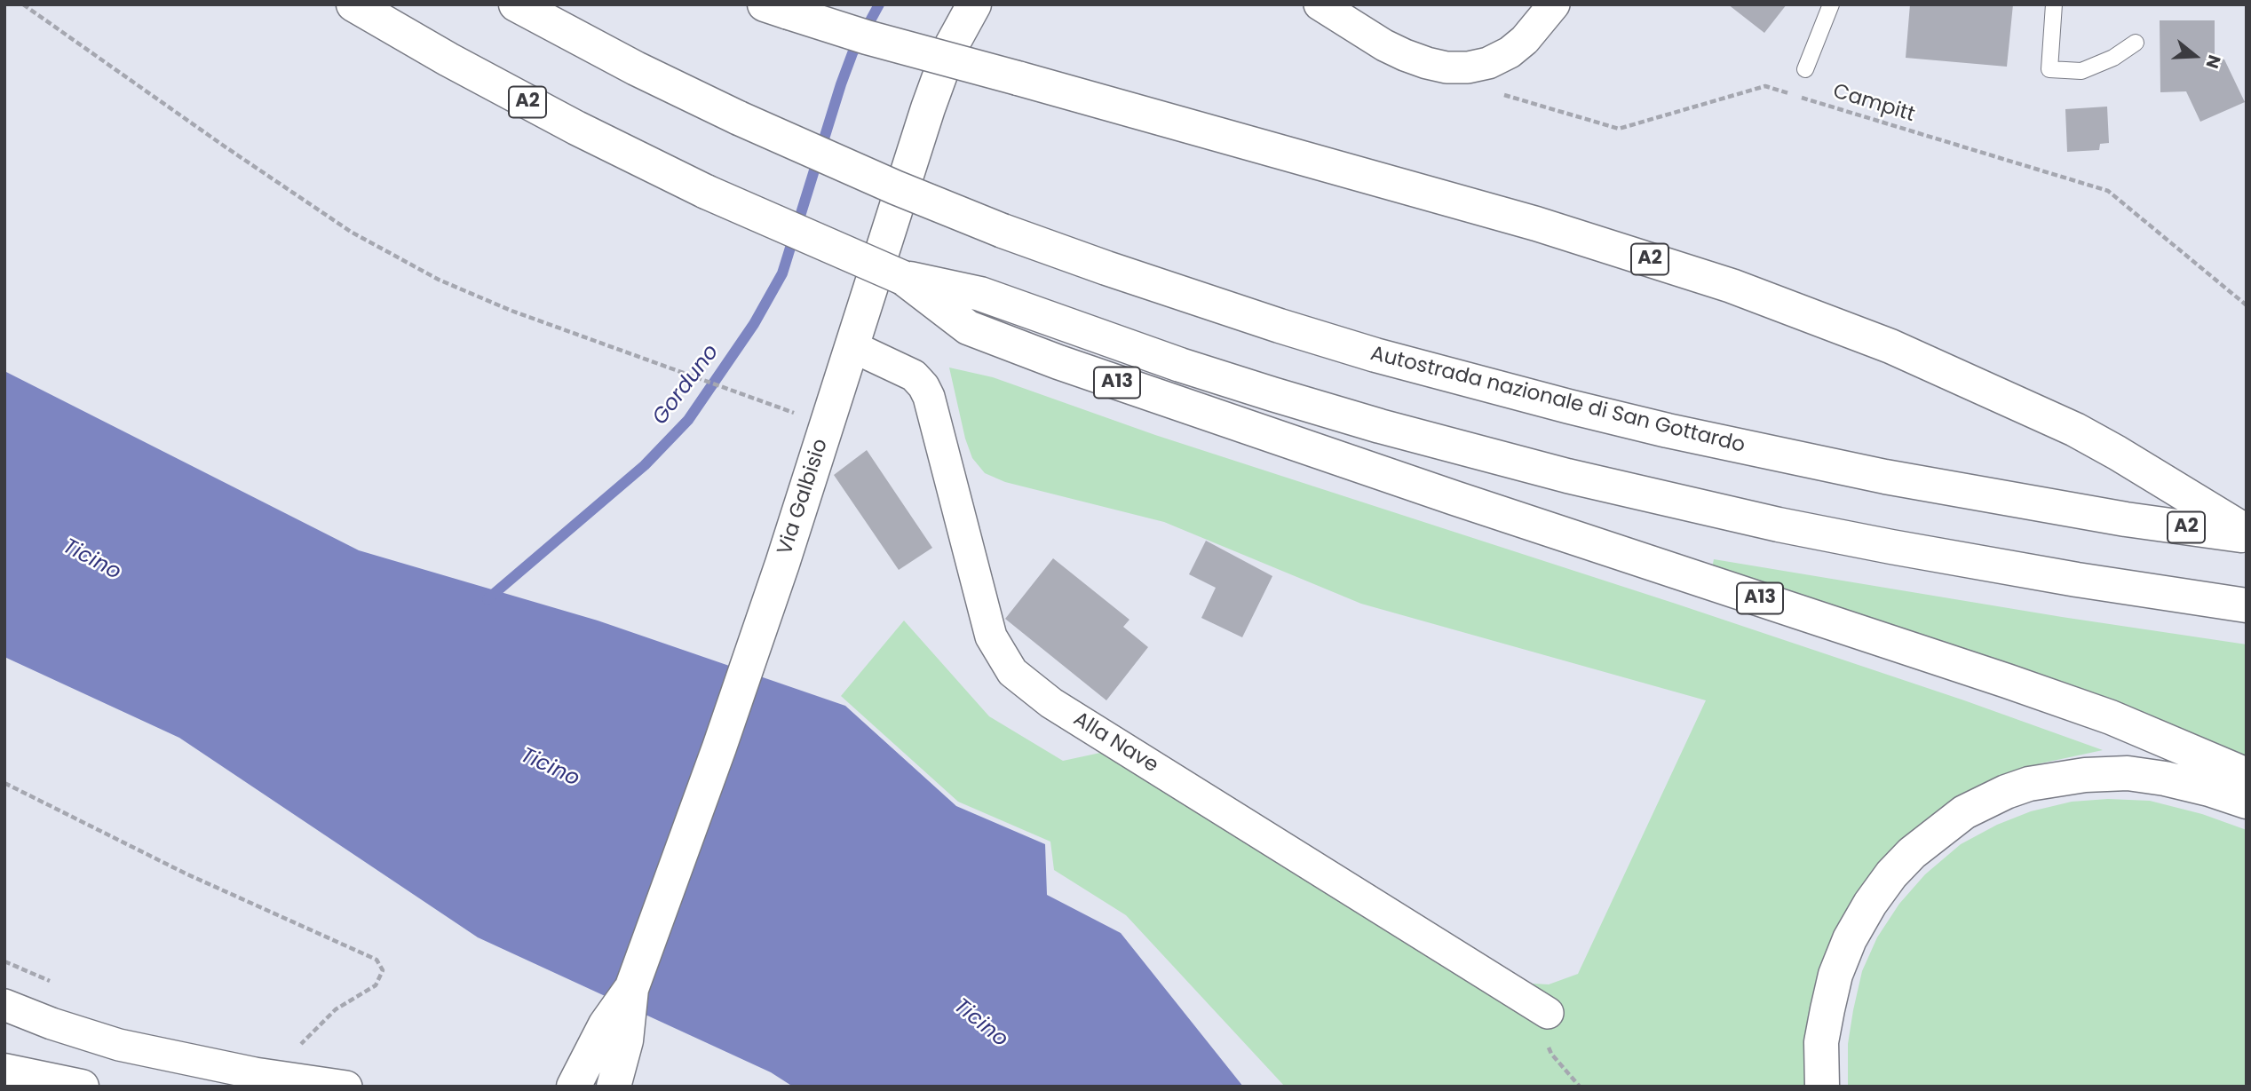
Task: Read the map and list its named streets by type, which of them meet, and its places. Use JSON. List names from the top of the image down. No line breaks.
{"streets":{"main road":["A2","A13","Autostrada nazionale di San Gottardo","Via Galbisio"],"street":["Alla Nave"],"path":["Campitt"]},"crossings":[["A2","A13"],["A2","Autostrada nazionale di San Gottardo"],["Via Galbisio","Alla Nave"]],"water":["Gorduno","Ticino"],"north":"right"}
